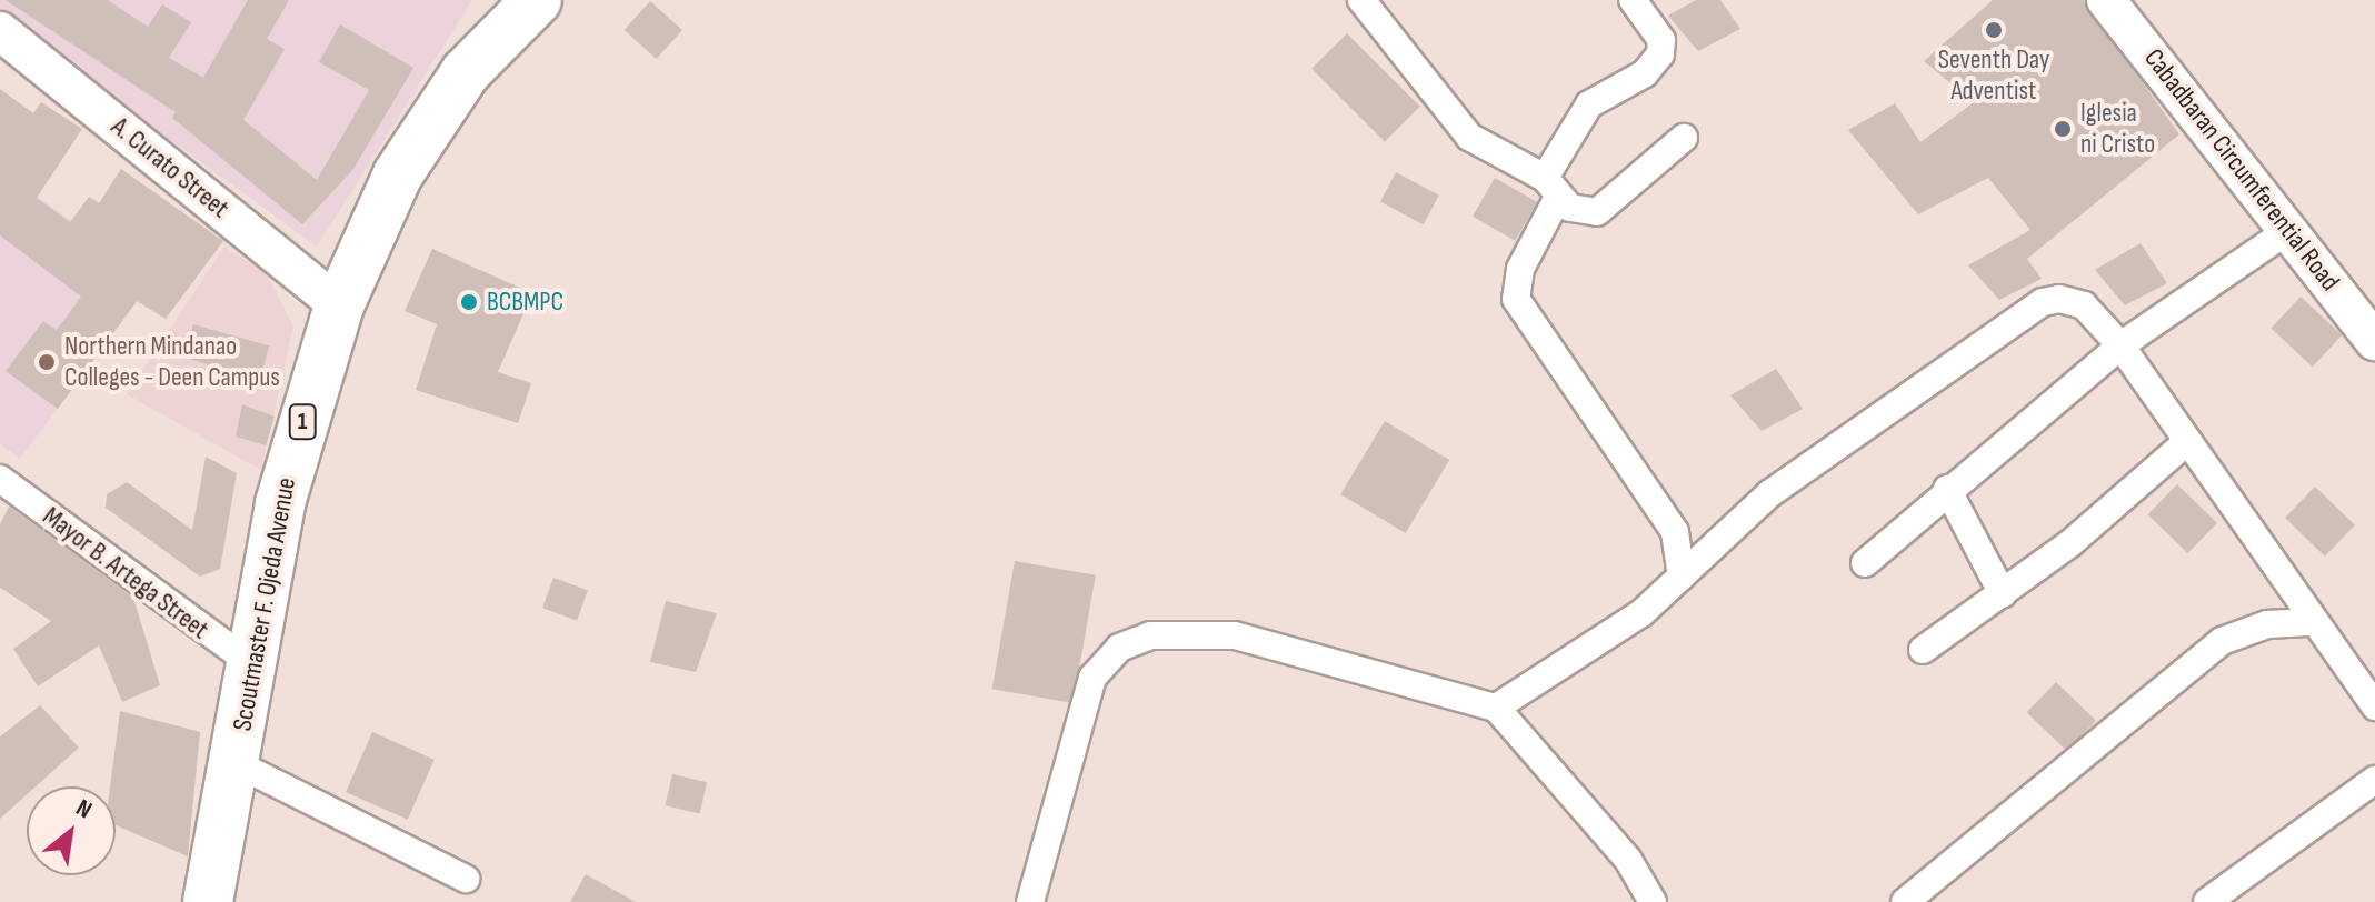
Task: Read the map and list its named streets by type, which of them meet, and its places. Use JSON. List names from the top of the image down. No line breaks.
{"streets":{"highway":["1","Scoutmaster F. Ojeda Avenue"],"main road":["A. Curato Street","Cabadbaran Circumferential Road"],"street":["Mayor B. Artega Street"]},"crossings":[["A. Curato Street","Scoutmaster F. Ojeda Avenue"],["Mayor B. Artega Street","Scoutmaster F. Ojeda Avenue"]],"places":["Seventh Day Adventist","Iglesia ni Cristo","BCBMPC","Northern Mindanao Colleges - Deen Campus"],"north":"top right"}
